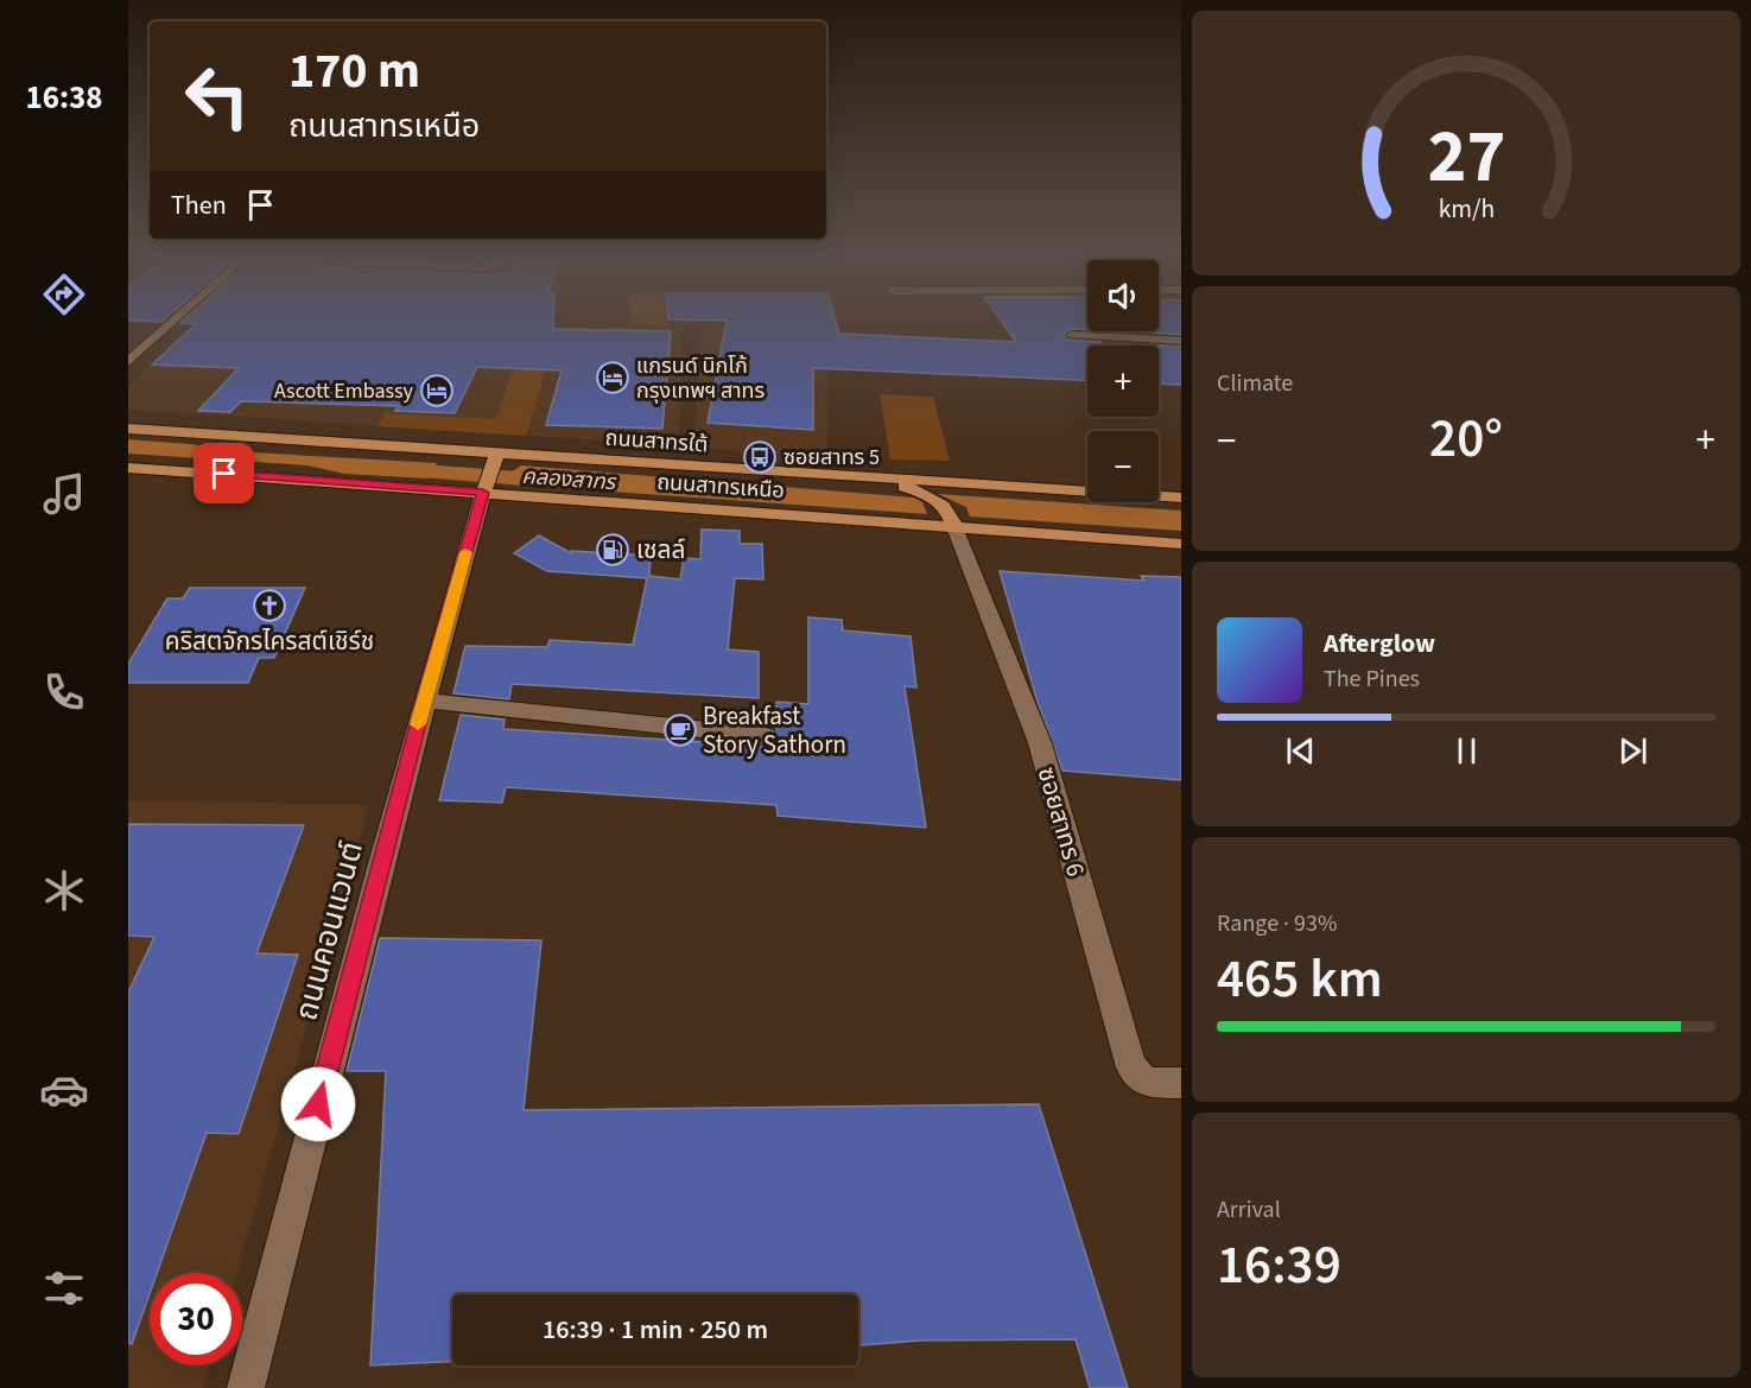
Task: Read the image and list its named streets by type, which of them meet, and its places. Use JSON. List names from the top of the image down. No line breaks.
{"streets":{"main road":["ถนนสาทรใต้","ถนนสาทรเหนือ"],"street":["ซอยสาทร 6","ถนนคอนแวนต์"]},"crossings":[["ถนนสาทรเหนือ","ซอยสาทร 6"],["ถนนสาทรเหนือ","ถนนคอนแวนต์"]],"water":["คลองสาทร"],"places":{"hotel":["แกรนด์ นิกโก้ กรุงเทพฯ สาทร","Ascott Embassy"],"bus stop":["ซอยสาทร 5"],"fuel station":["เชลล์"],"church":["คริสตจักรไครสต์เชิร์ช"],"cafe":["Breakfast Story Sathorn"]},"page":{"tabs":"16:38","turn":["170 m","ถนนสาทรเหนือ"],"then":"Then","map_buttons":["+","−"],"tile":["Climate",["Range · 93%","465 km"],["Arrival","16:39"]],"heat":["−","20°","+"],"song":["Afterglow","The Pines"],"limit":"30","trip":"16:39 · 1 min · 250 m","gauge":["27","km/h"]}}
